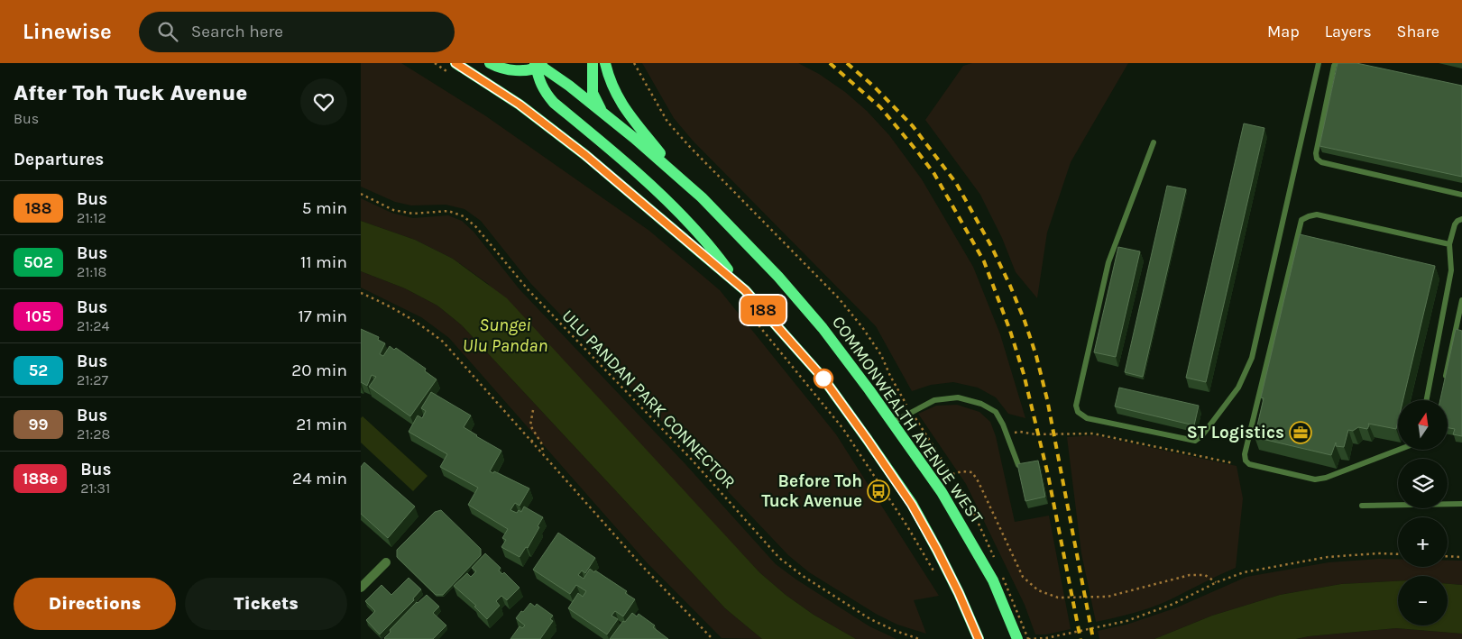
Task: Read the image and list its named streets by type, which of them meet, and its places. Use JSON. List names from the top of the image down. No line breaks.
{"streets":{"main road":["COMMONWEALTH AVENUE WEST"],"path":["ULU PANDAN PARK CONNECTOR"]},"water":["Sungei Ulu Pandan"],"places":{"office":["ST Logistics"],"bus stop":["Before Toh Tuck Avenue"]},"lines":["bus line 188"],"north":"top","page":{"header":"Linewise","search":"Search here","nav":["Map","Layers","Share"],"heading":[["After Toh Tuck Avenue","Bus"],"Departures"],"on_map":"188","list":[{"mark":"188","name":"Bus","note":"21:12","value":"5 min"},{"mark":"502","name":"Bus","note":"21:18","value":"11 min"},{"mark":"105","name":"Bus","note":"21:24","value":"17 min"},{"mark":"52","name":"Bus","note":"21:27","value":"20 min"},{"mark":"99","name":"Bus","note":"21:28","value":"21 min"},{"mark":"188e","name":"Bus","note":"21:31","value":"24 min"}],"map_buttons":["+","−"],"buttons":["Directions","Tickets"]}}
